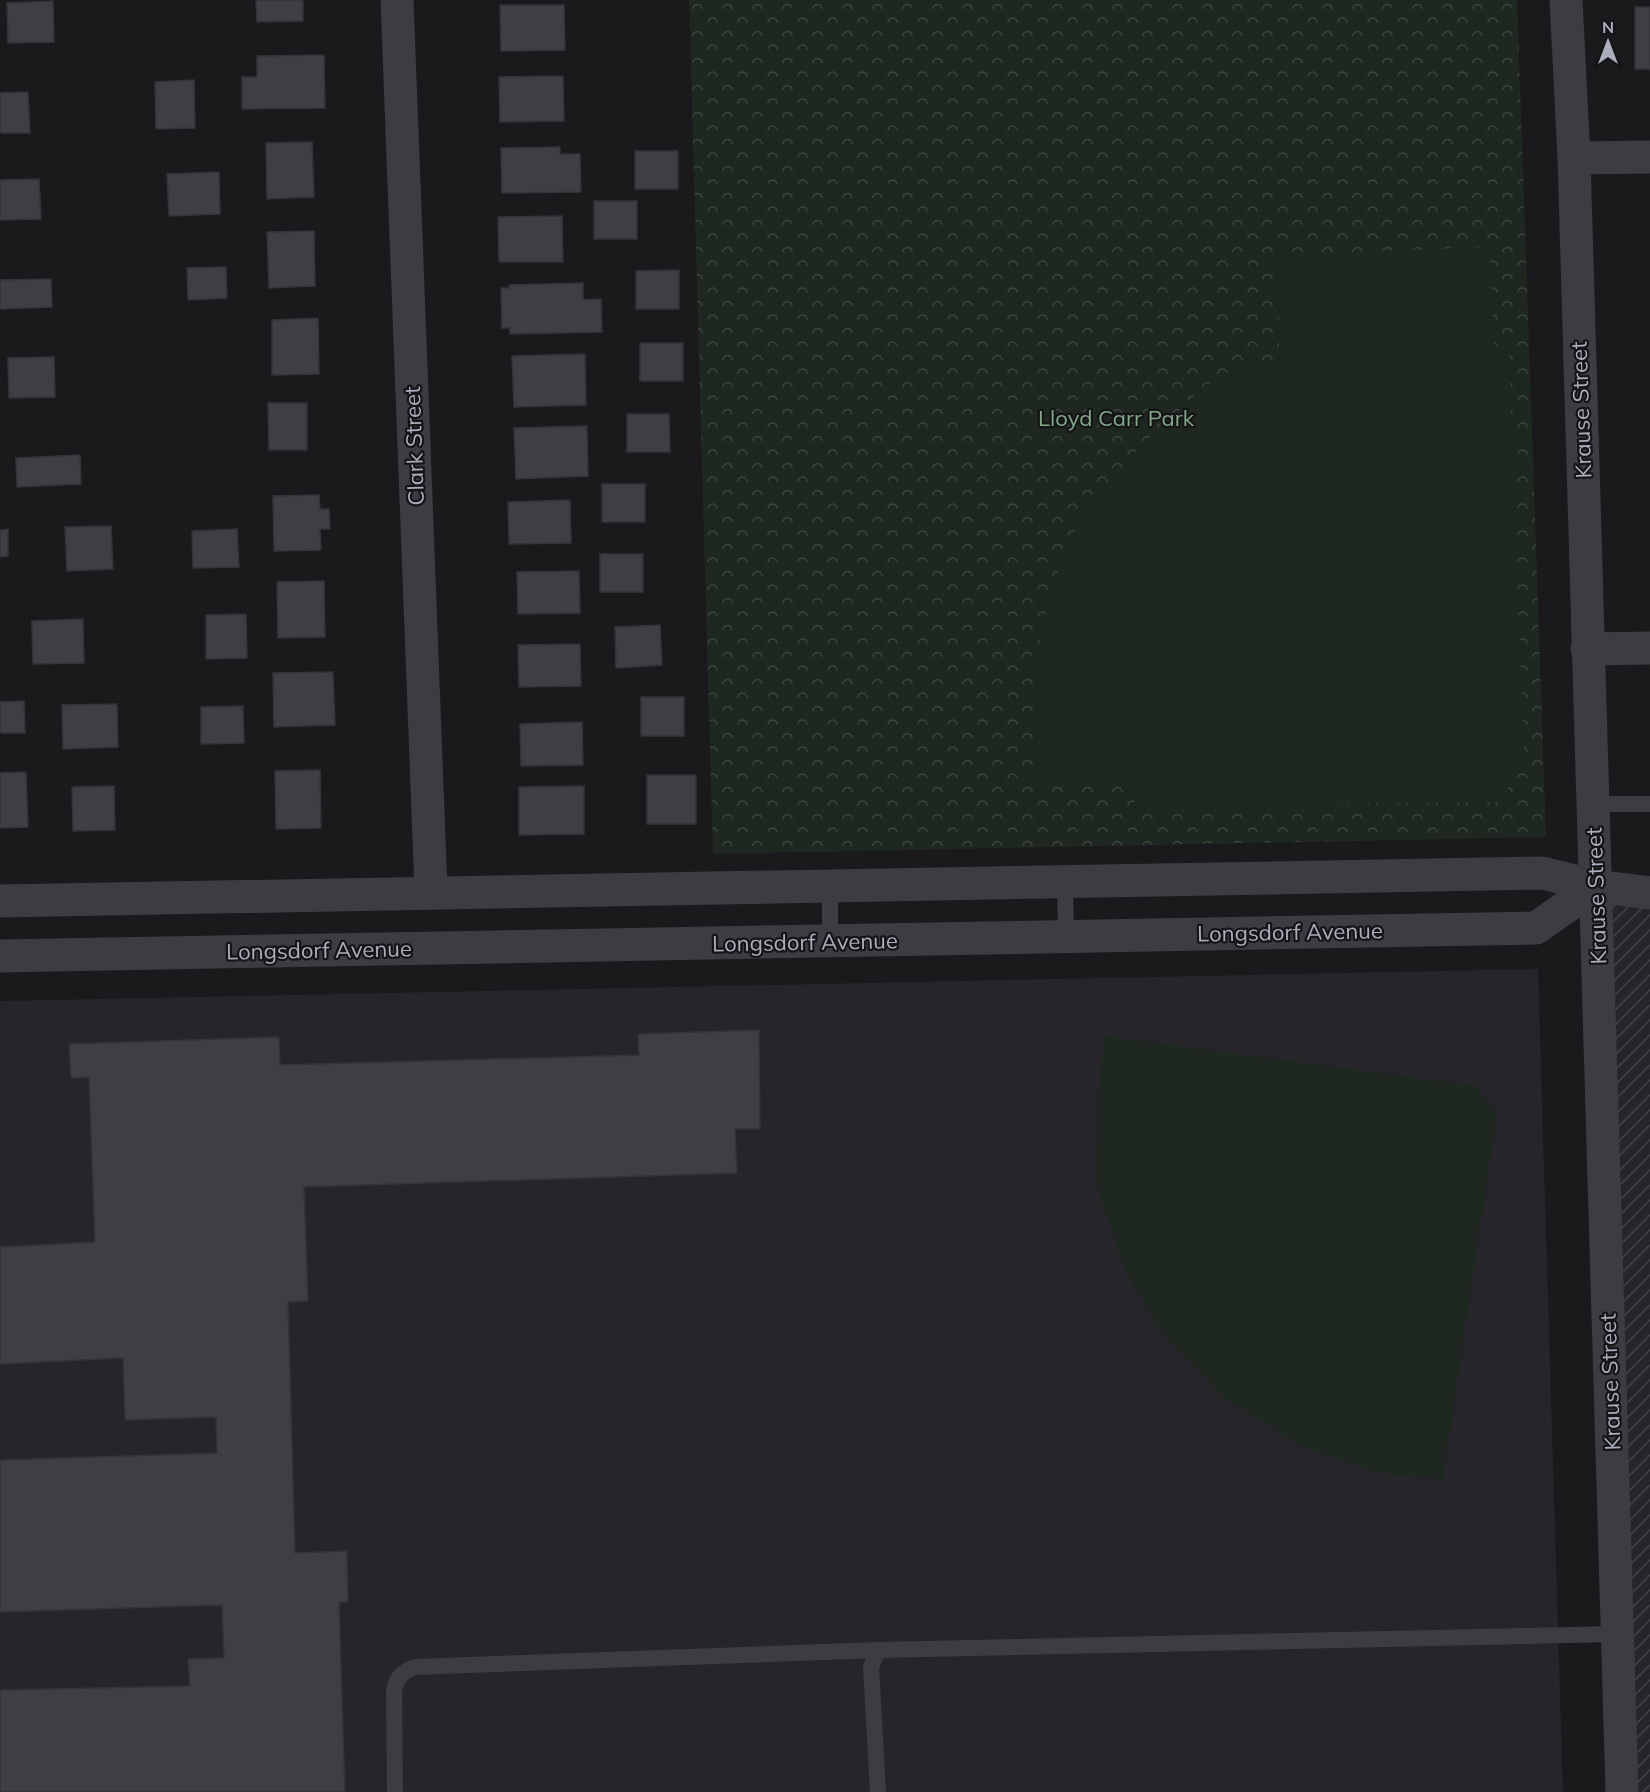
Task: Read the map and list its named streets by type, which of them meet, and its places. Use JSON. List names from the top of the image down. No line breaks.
{"streets":{"street":["Krause Street","Clark Street","Longsdorf Avenue"]},"crossings":[["Krause Street","Longsdorf Avenue"]],"parks":["Lloyd Carr Park"],"north":"top"}
